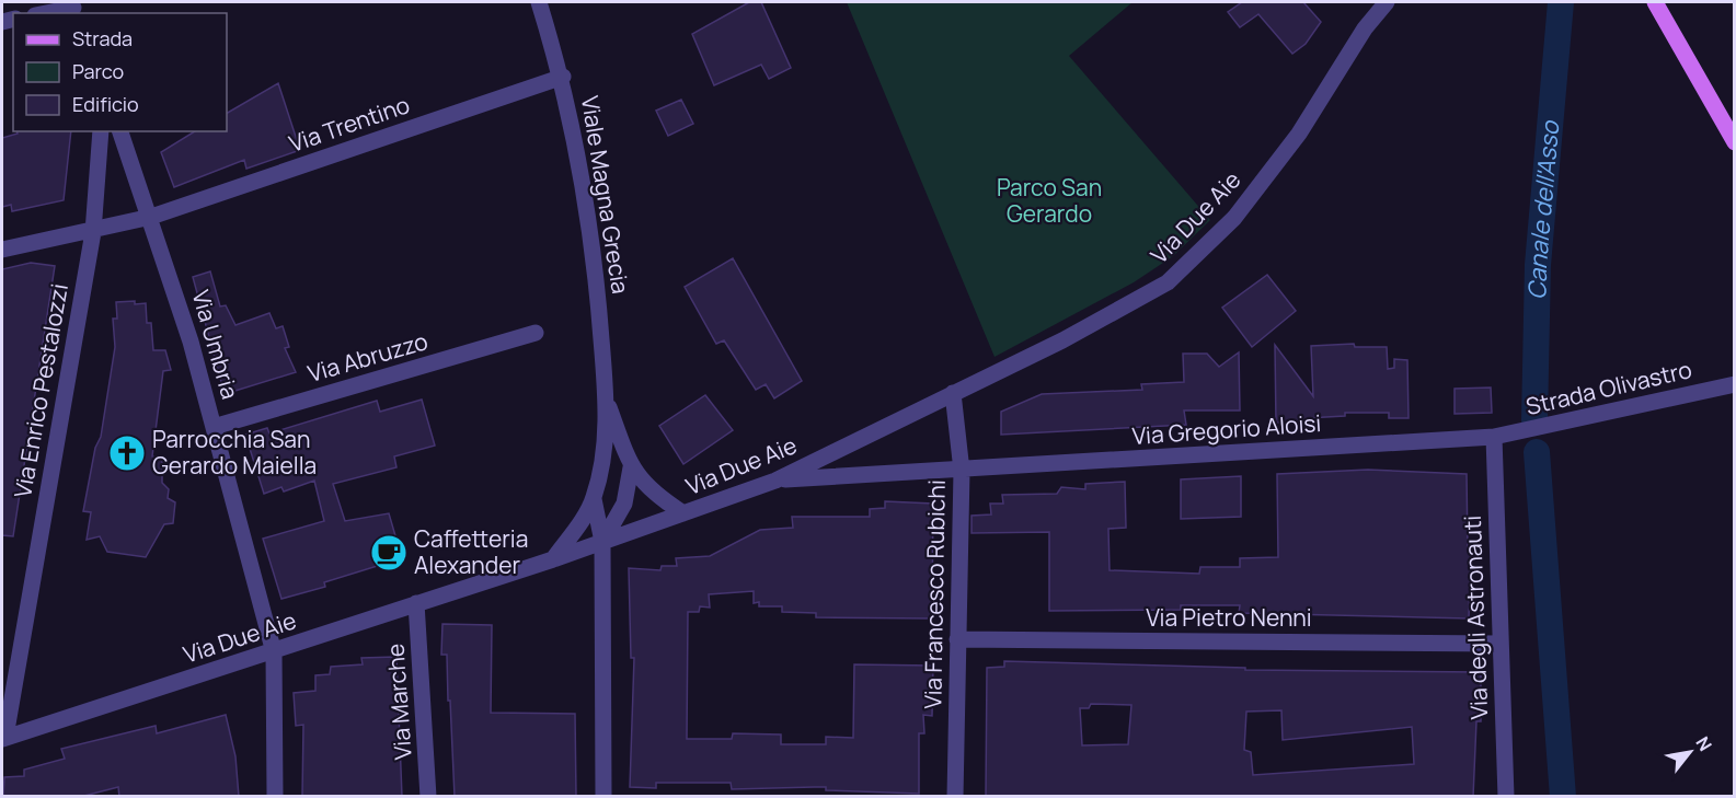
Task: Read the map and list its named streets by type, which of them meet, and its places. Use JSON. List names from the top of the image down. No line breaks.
{"streets":{"street":["Via Trentino","Viale Magna Grecia","Via Due Aie","Via Umbria","Via Abruzzo","Strada Olivastro","Via Enrico Pestalozzi","Via Gregorio Aloisi","Via Francesco Rubichi","Via degli Astronauti","Via Pietro Nenni","Via Marche"]},"crossings":[["Via Trentino","Viale Magna Grecia"],["Via Trentino","Via Umbria"],["Via Trentino","Via Enrico Pestalozzi"],["Viale Magna Grecia","Via Due Aie"],["Via Due Aie","Via Umbria"],["Via Due Aie","Via Enrico Pestalozzi"],["Via Due Aie","Via Gregorio Aloisi"],["Via Due Aie","Via Francesco Rubichi"],["Via Due Aie","Via Marche"],["Via Umbria","Via Abruzzo"],["Strada Olivastro","Via Gregorio Aloisi"],["Strada Olivastro","Via degli Astronauti"],["Via Gregorio Aloisi","Via Francesco Rubichi"],["Via Gregorio Aloisi","Via degli Astronauti"],["Via Francesco Rubichi","Via Pietro Nenni"],["Via degli Astronauti","Via Pietro Nenni"]],"water":["Canale dell'Asso"],"parks":["Parco San Gerardo"],"places":{"church":["Parrocchia San Gerardo Maiella"],"cafe":["Caffetteria Alexander"]},"legend":["Strada","Parco","Edificio"],"north":"top right"}
